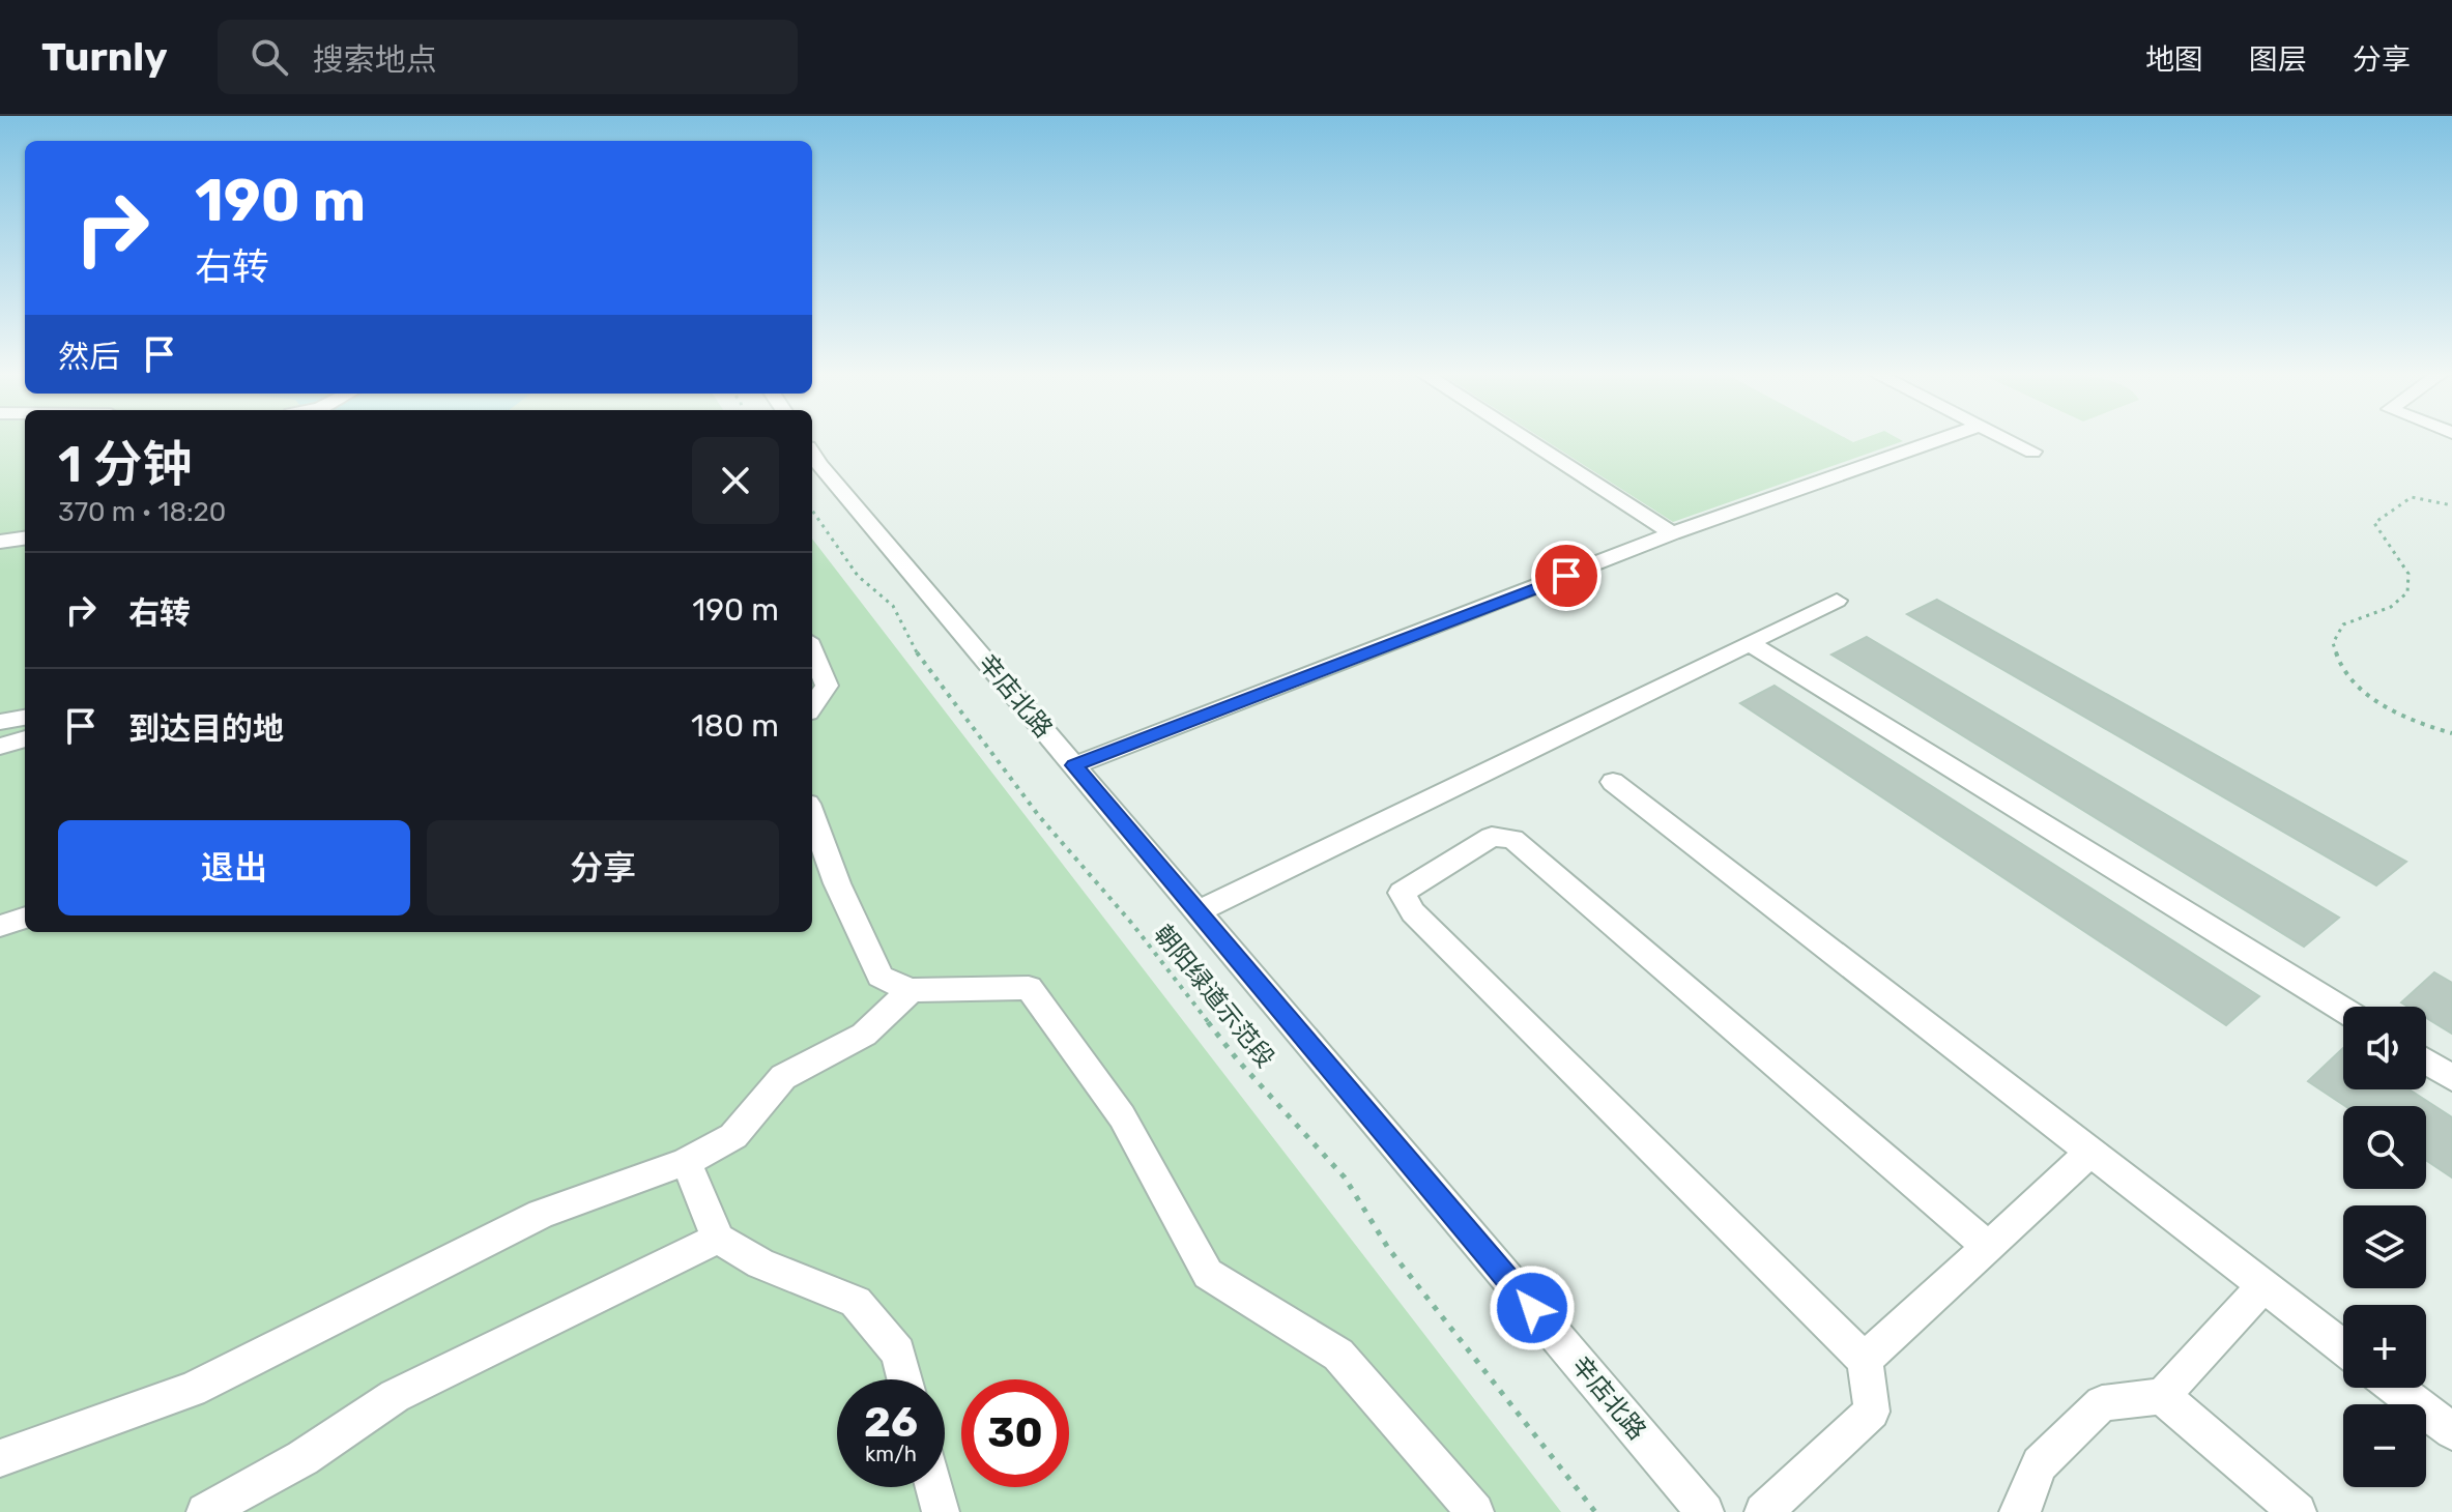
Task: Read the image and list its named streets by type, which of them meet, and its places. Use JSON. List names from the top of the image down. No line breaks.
{"streets":{"street":["辛店北路"],"path":["朝阳绿道示范段"]},"page":{"header":"Turnly","search":"搜索地点","nav":["地图","图层","分享"],"turn":["190 m","右转"],"then":"然后","heading":["1 分钟","370 m · 18:20"],"list":[{"name":"右转","value":"190 m"},{"name":"到达目的地","value":"180 m"}],"buttons":["退出","分享"],"map_buttons":["+","−"],"speed":"26 km/h","limit":"30"}}
